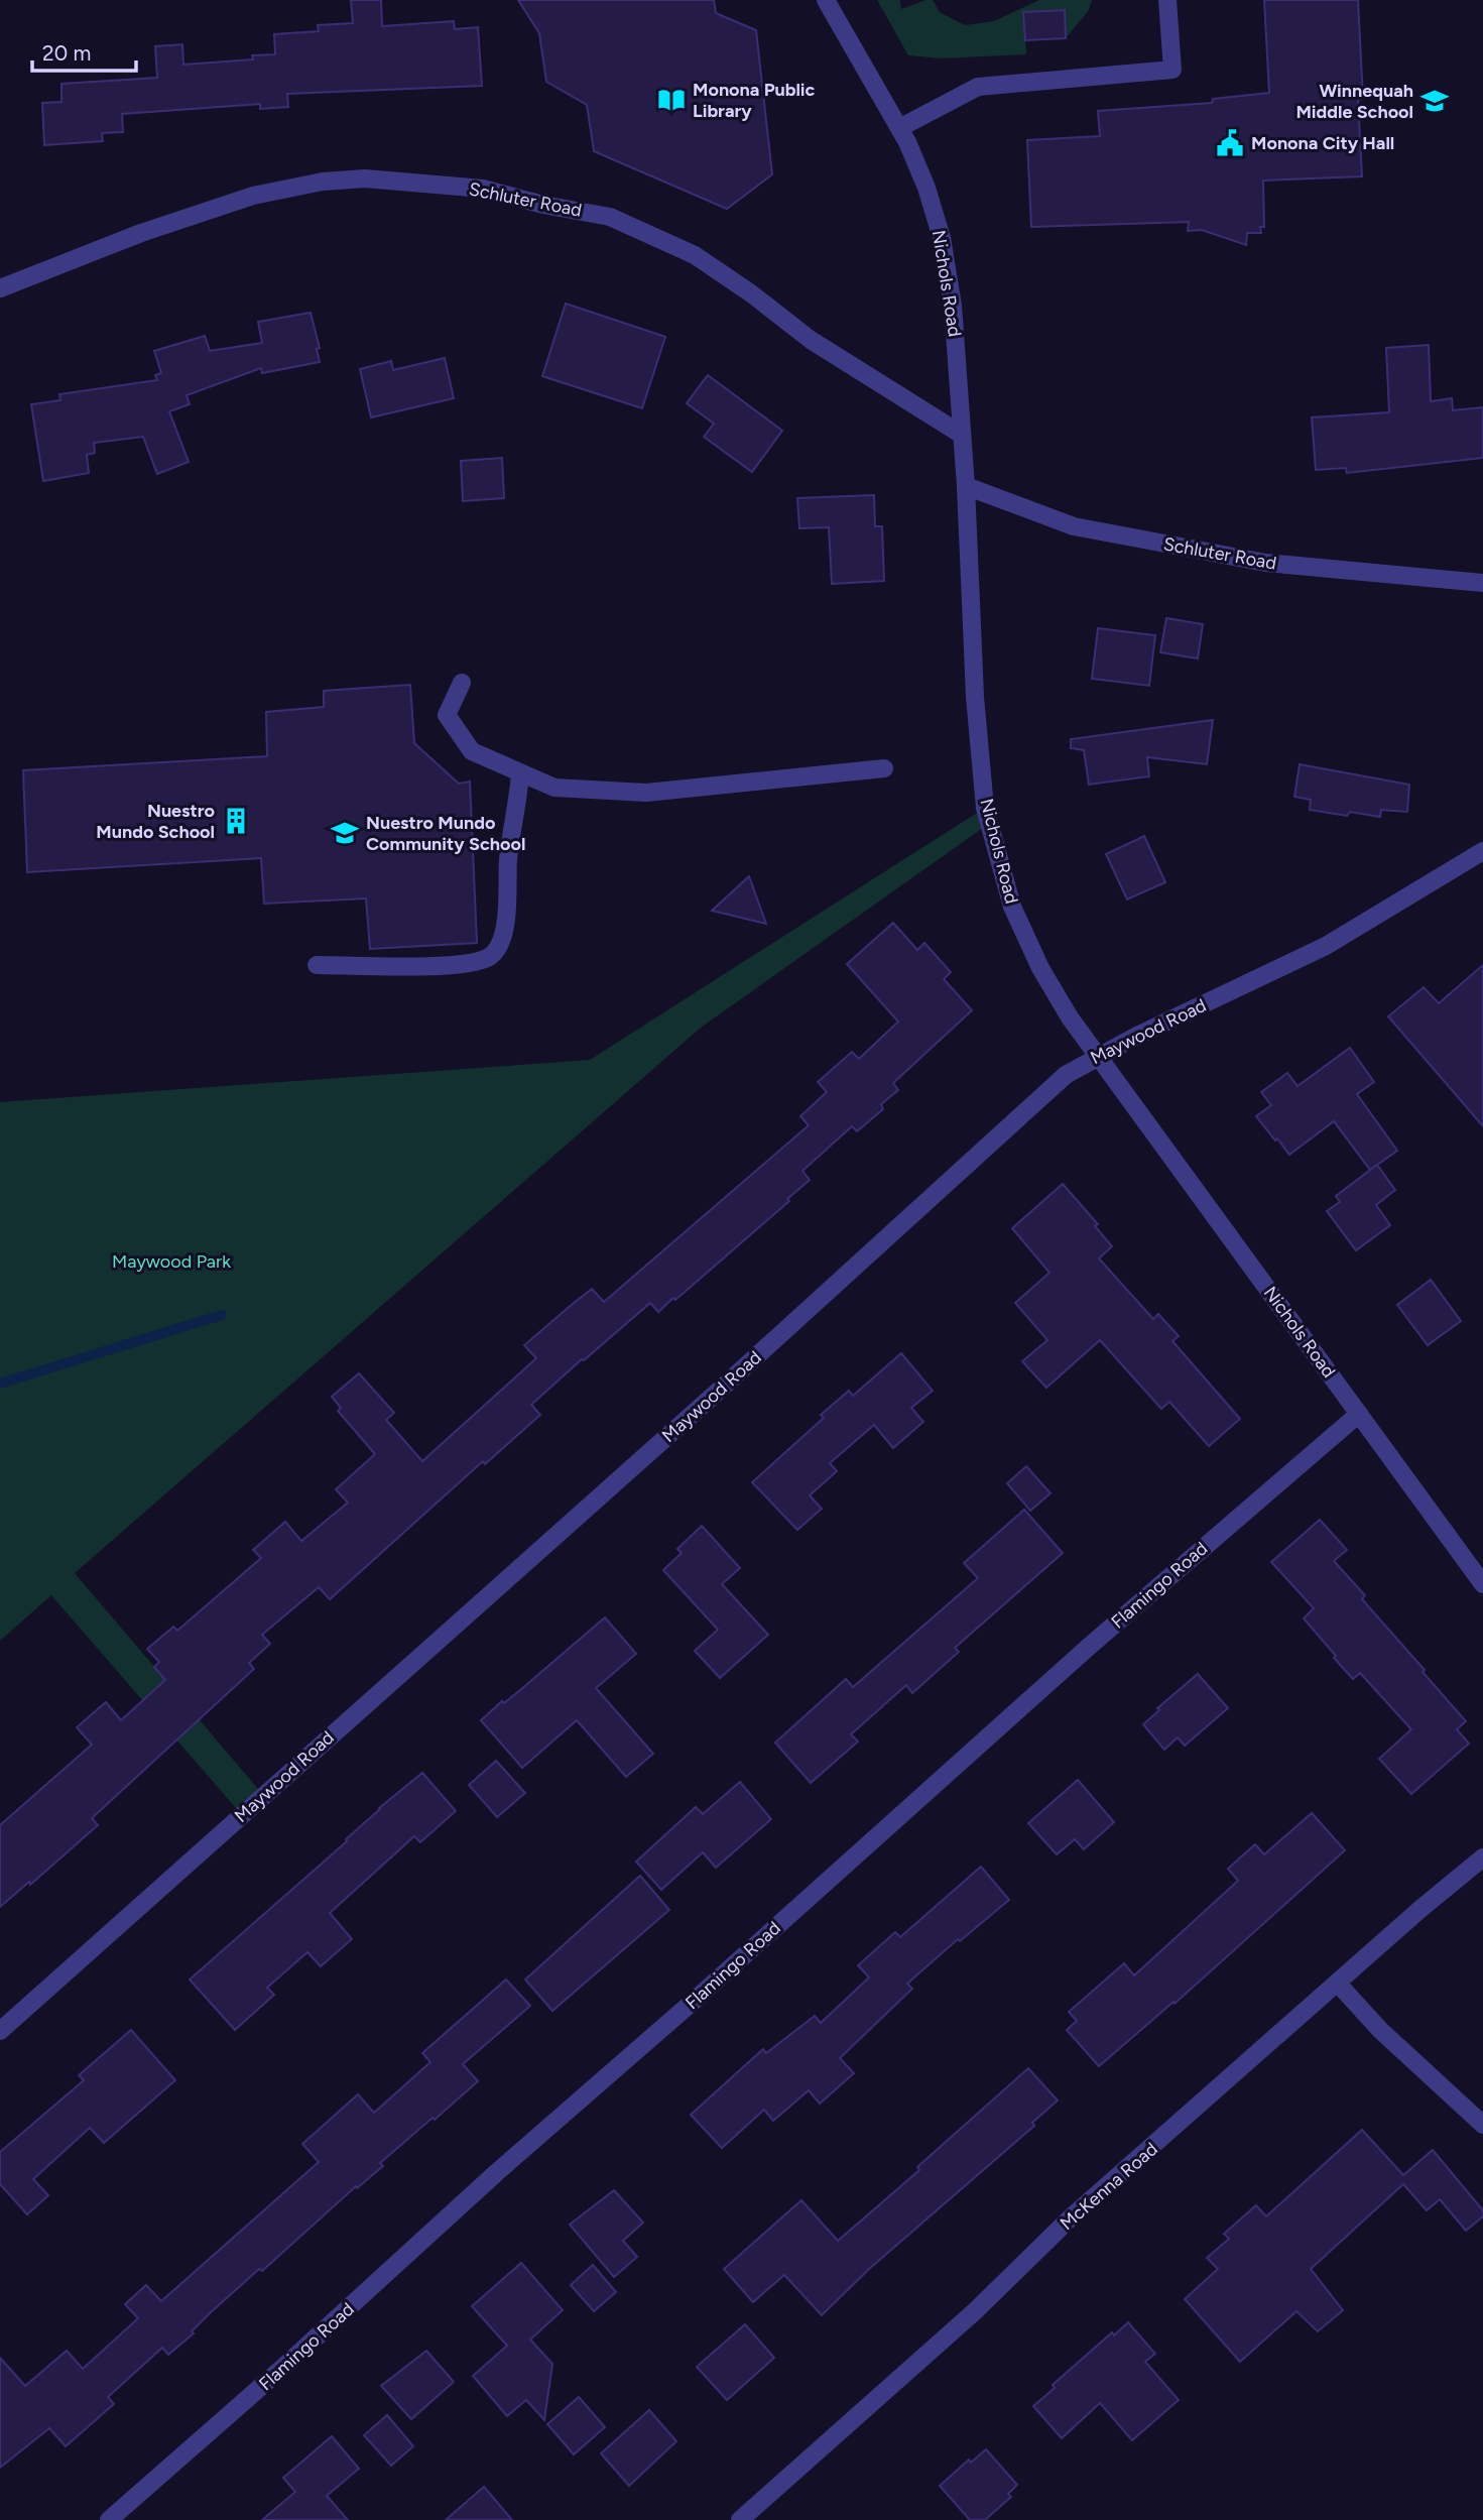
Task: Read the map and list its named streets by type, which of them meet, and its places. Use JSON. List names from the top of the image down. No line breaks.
{"streets":{"street":["Schluter Road","Nichols Road","Maywood Road","Flamingo Road","McKenna Road"]},"crossings":[["Schluter Road","Nichols Road"],["Nichols Road","Maywood Road"],["Nichols Road","Flamingo Road"]],"parks":["Maywood Park"],"places":{"library":["Monona Public Library"],"school or university":["Winnequah Middle School","Nuestro Mundo Community School"],"public building":["Monona City Hall"],"building":["Nuestro Mundo School"]},"scale_bar":"20 m"}
